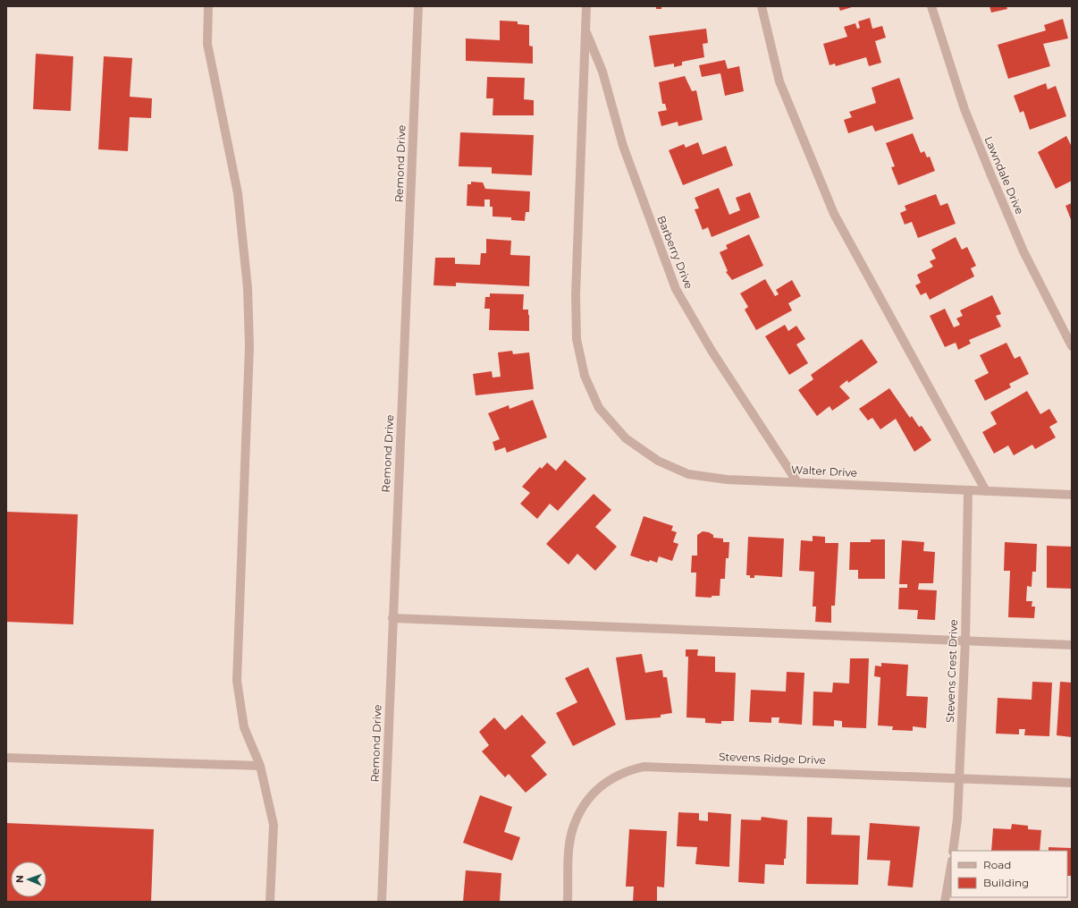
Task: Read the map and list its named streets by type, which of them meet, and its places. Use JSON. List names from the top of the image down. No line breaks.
{"streets":{"street":["Remond Drive","Lawndale Drive","Barberry Drive","Walter Drive","Stevens Crest Drive","Stevens Ridge Drive"]},"crossings":[["Barberry Drive","Walter Drive"],["Walter Drive","Stevens Crest Drive"],["Stevens Crest Drive","Stevens Ridge Drive"]],"legend":["Road","Building"],"north":"left"}
